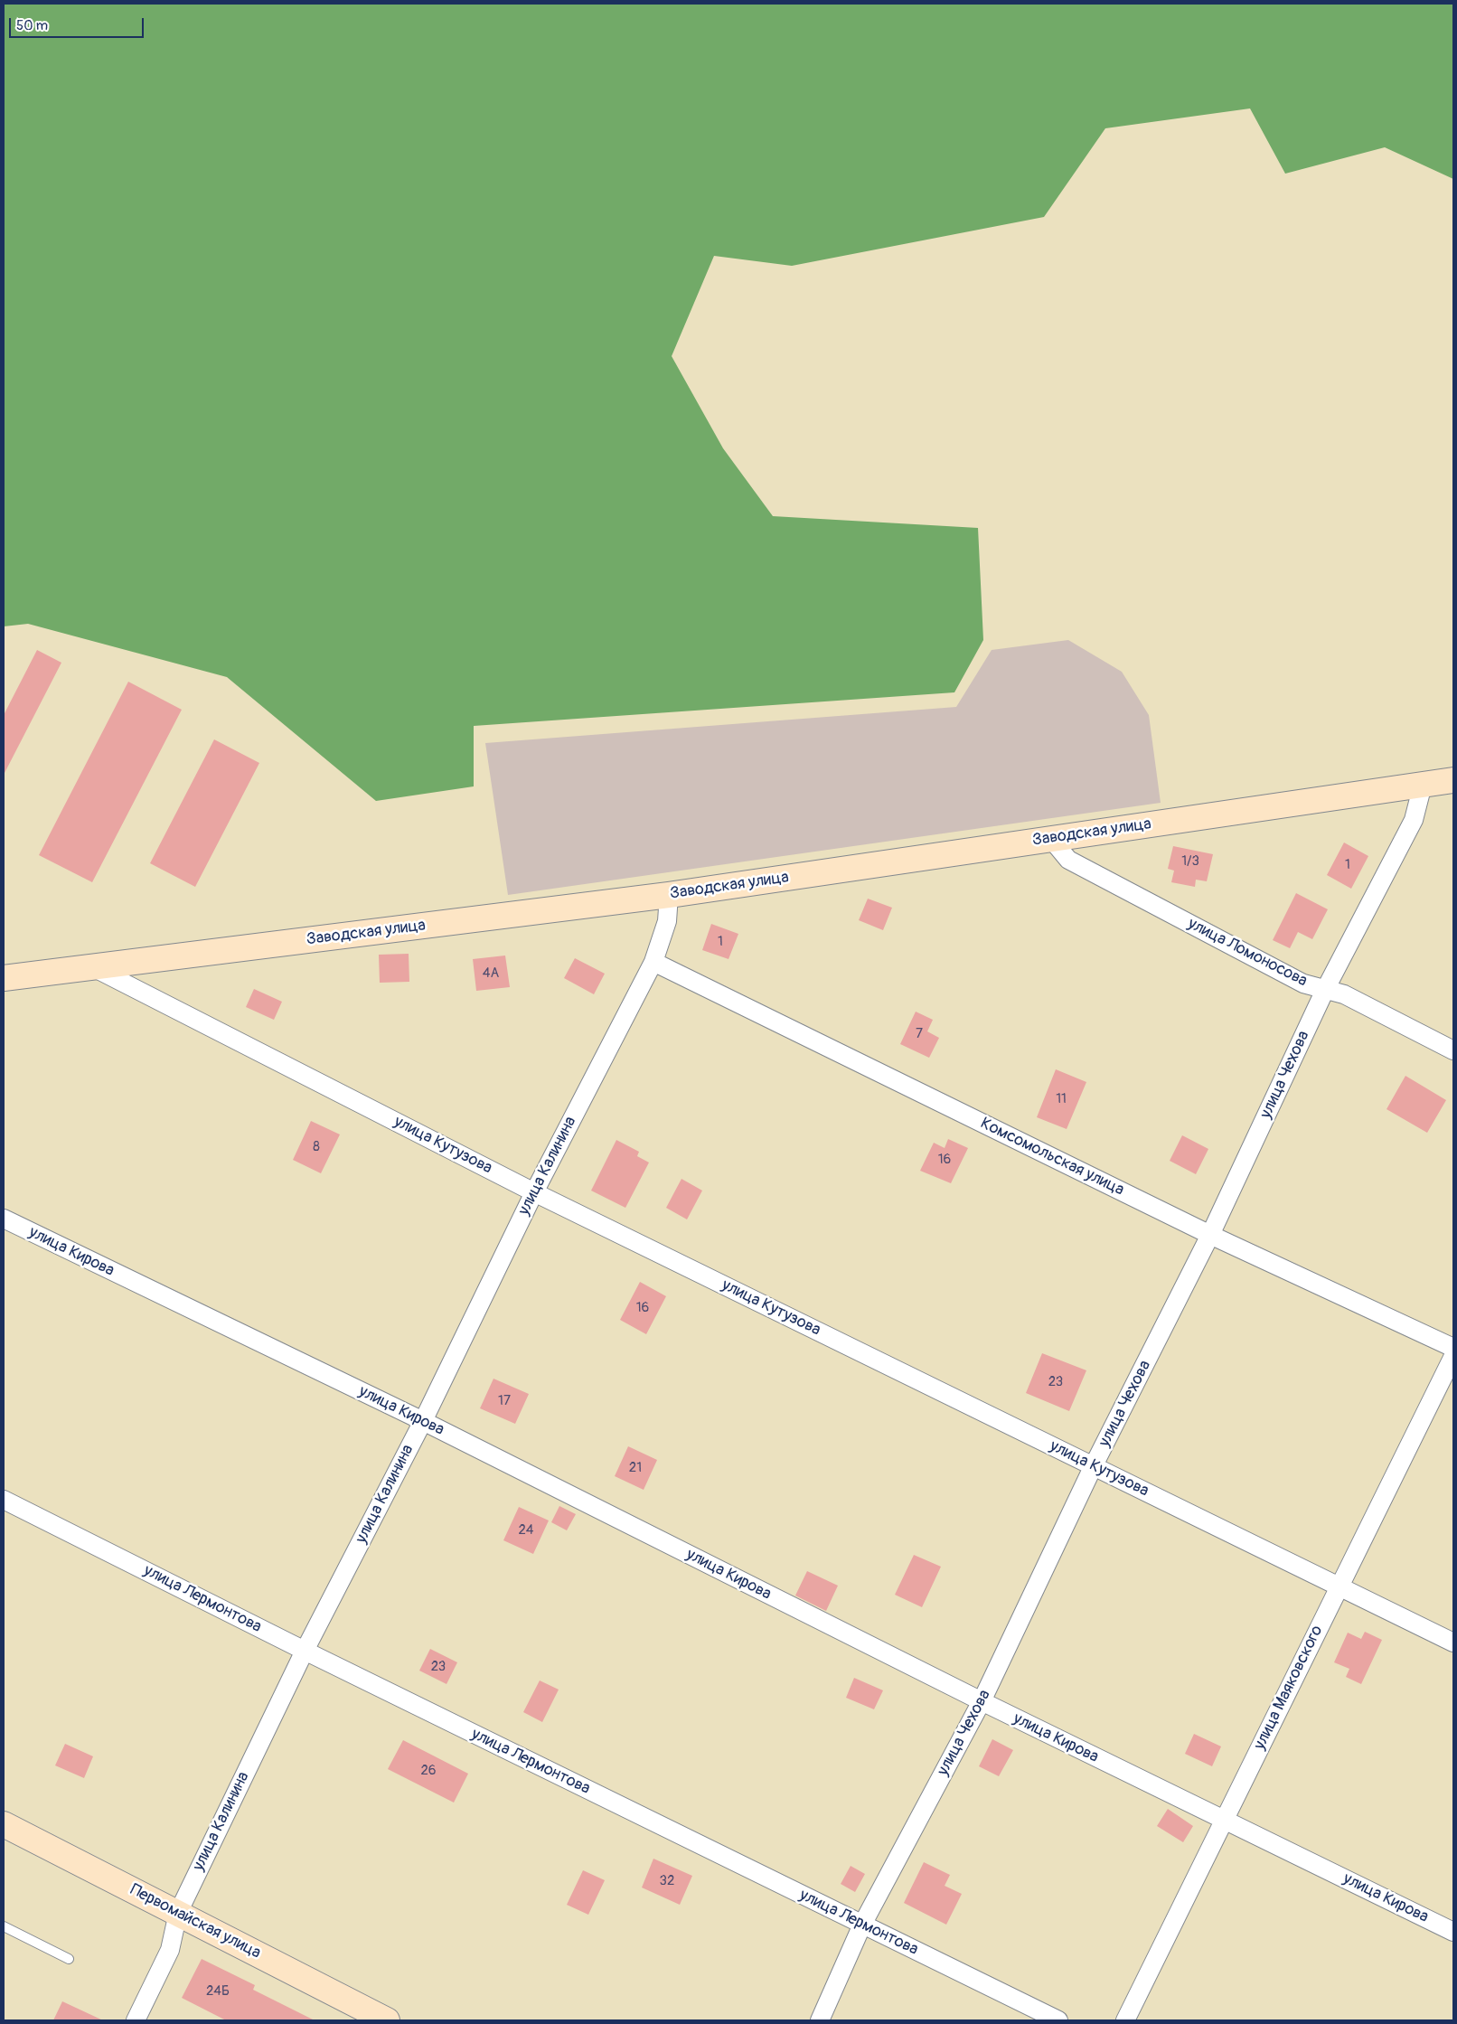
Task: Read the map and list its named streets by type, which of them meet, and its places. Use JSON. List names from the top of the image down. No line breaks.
{"streets":{"street":["Заводская улица","улица Ломоносова","улица Чехова","улица Кутузова","Комсомольская улица","улица Калинина","улица Кирова","улица Лермонтова","улица Маяковского","Первомайская улица"]},"crossings":[["Заводская улица","улица Ломоносова"],["Заводская улица","улица Чехова"],["Заводская улица","улица Кутузова"],["Заводская улица","улица Калинина"],["улица Ломоносова","улица Чехова"],["улица Чехова","улица Кутузова"],["улица Чехова","Комсомольская улица"],["улица Чехова","улица Кирова"],["улица Чехова","улица Лермонтова"],["улица Кутузова","улица Калинина"],["улица Кутузова","улица Маяковского"],["Комсомольская улица","улица Калинина"],["улица Калинина","улица Кирова"],["улица Калинина","улица Лермонтова"],["улица Калинина","Первомайская улица"],["улица Кирова","улица Маяковского"]],"house_numbers":["1/3","1","1","4А","7","11","8","16","16","23","17","21","24","23","26","32","24Б"],"scale_bar":"50 m"}
